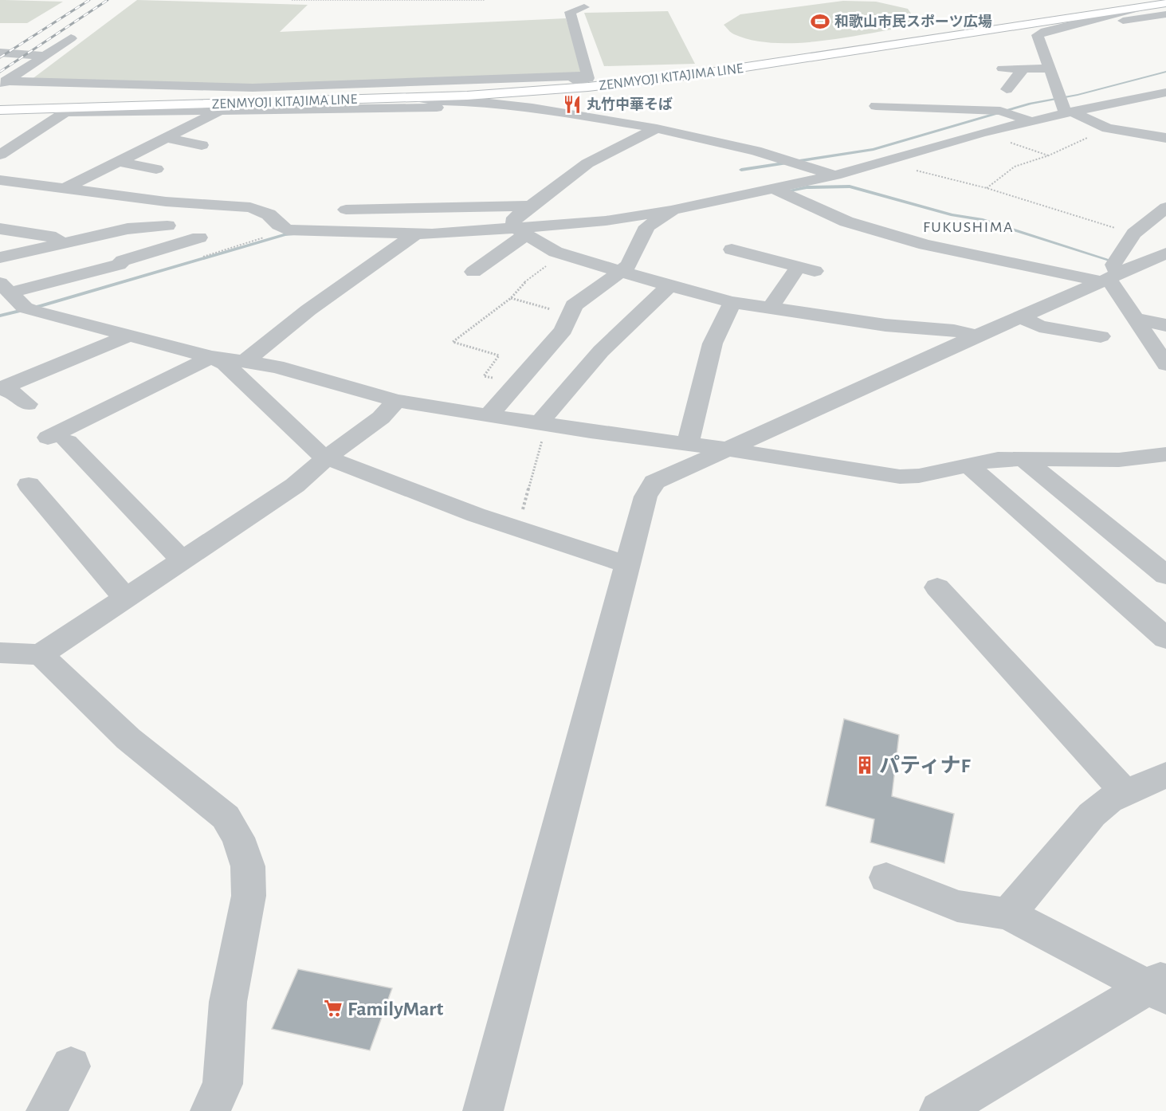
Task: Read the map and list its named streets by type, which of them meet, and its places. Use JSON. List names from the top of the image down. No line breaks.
{"streets":{"main road":["ZENMYOJI KITAJIMA LINE"]},"districts":["FUKUSHIMA"],"places":{"sports":["和歌山市民スポーツ広場"],"restaurant":["丸竹中華そば"],"building":["パティナF"],"supermarket":["FamilyMart"]}}
